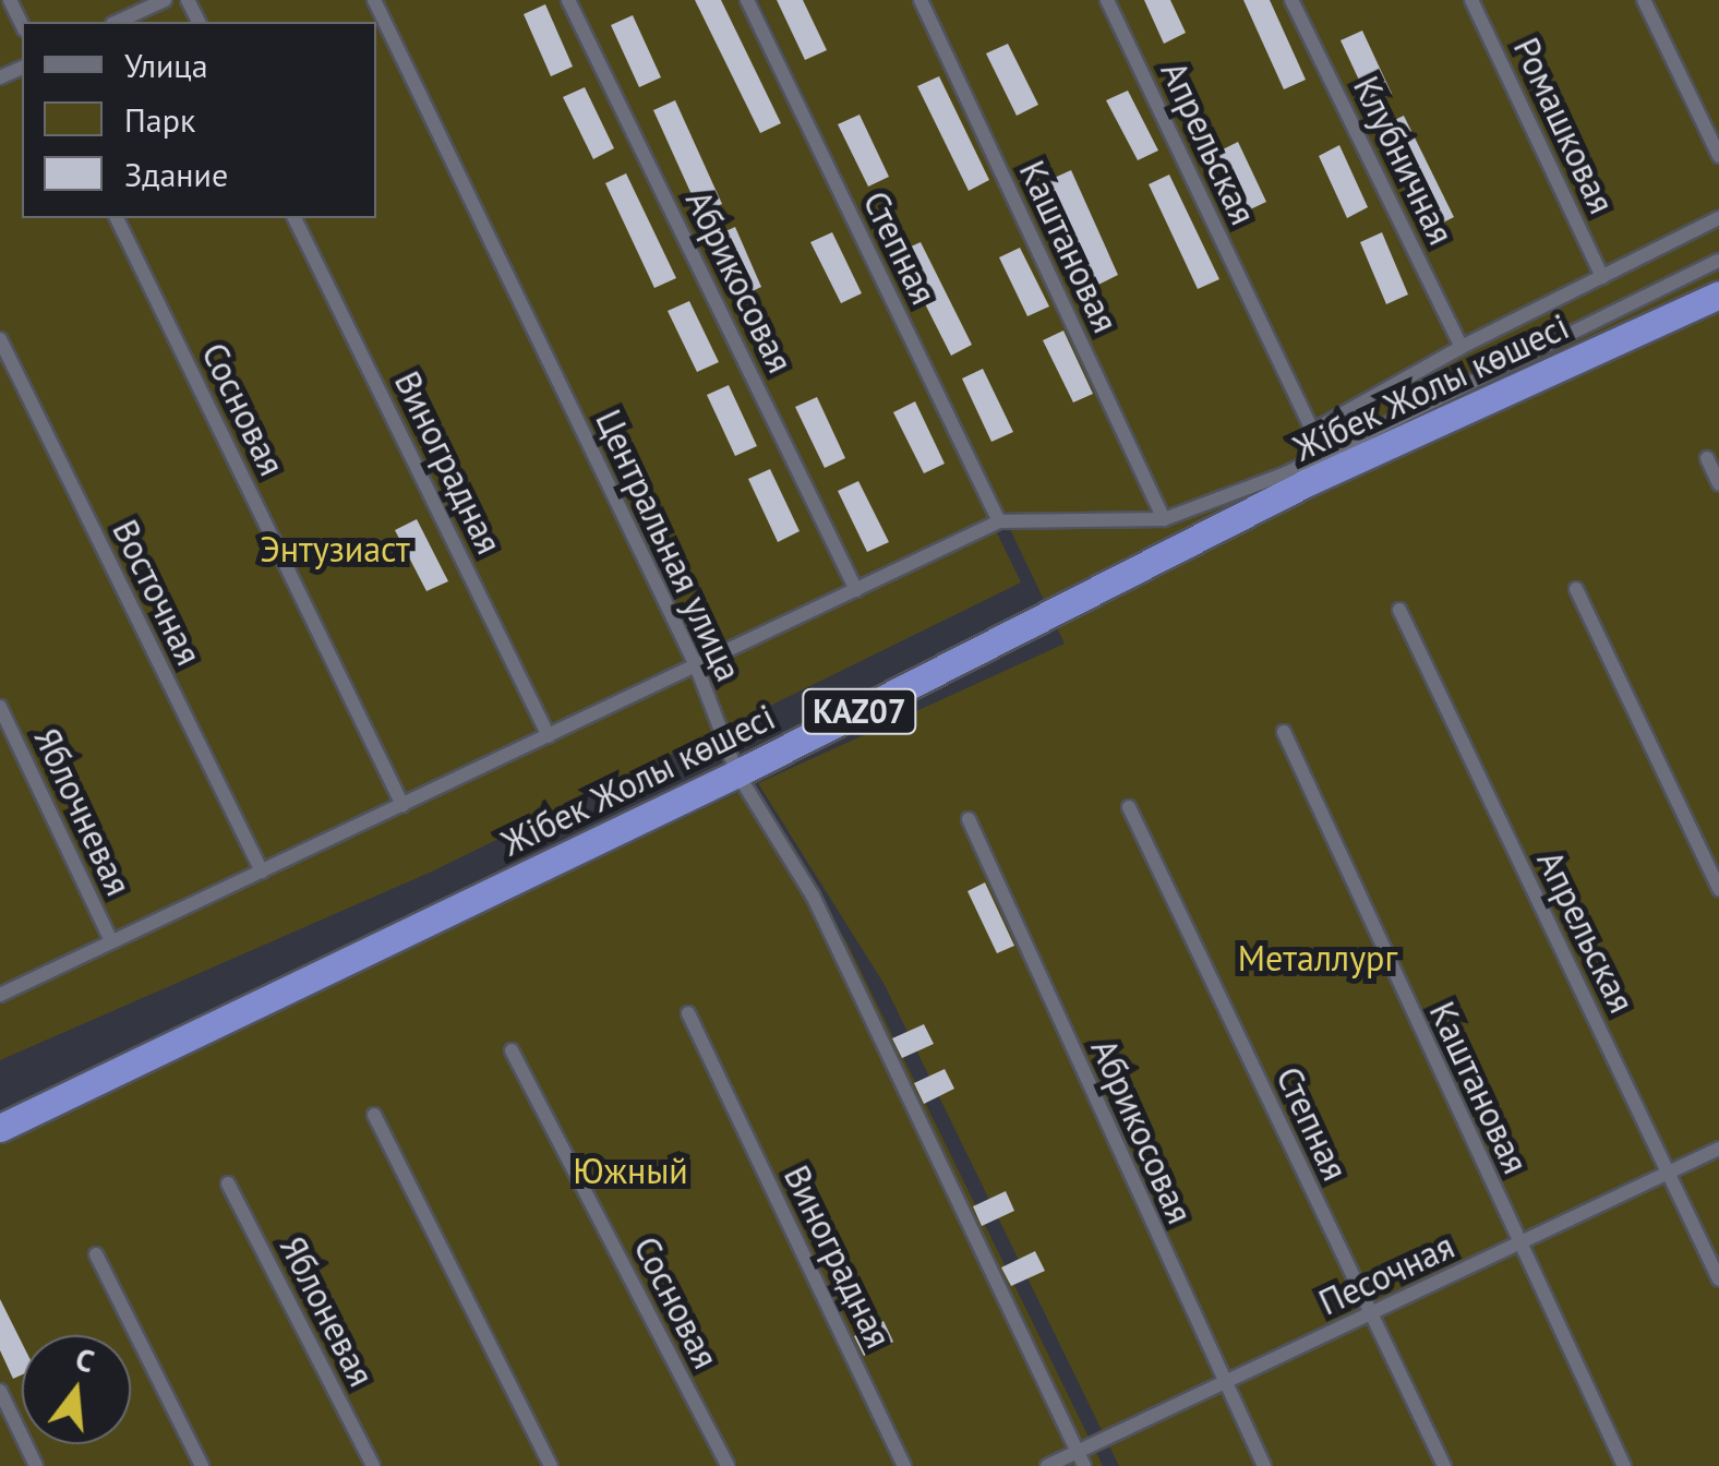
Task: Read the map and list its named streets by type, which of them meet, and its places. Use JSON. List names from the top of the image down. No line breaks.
{"streets":{"highway":["Жібек Жолы көшесі","KAZ07"],"street":["Ромашковая","Апрельская","Клубничная","Каштановая","Степная","Абрикосовая","Сосновая","Виноградная","Центральная улица","Восточная","Яблочневая","Песочная","Яблоневая"]},"crossings":[["Апрельская","Клубничная"],["Апрельская","Песочная"],["Каштановая","Песочная"],["Степная","Песочная"],["Абрикосовая","Песочная"],["Жібек Жолы көшесі","Центральная улица"],["Центральная улица","Песочная"]],"parks":["Энтузиаст","Металлург","Южный"],"legend":["Улица","Парк","Здание"],"north":"top"}
